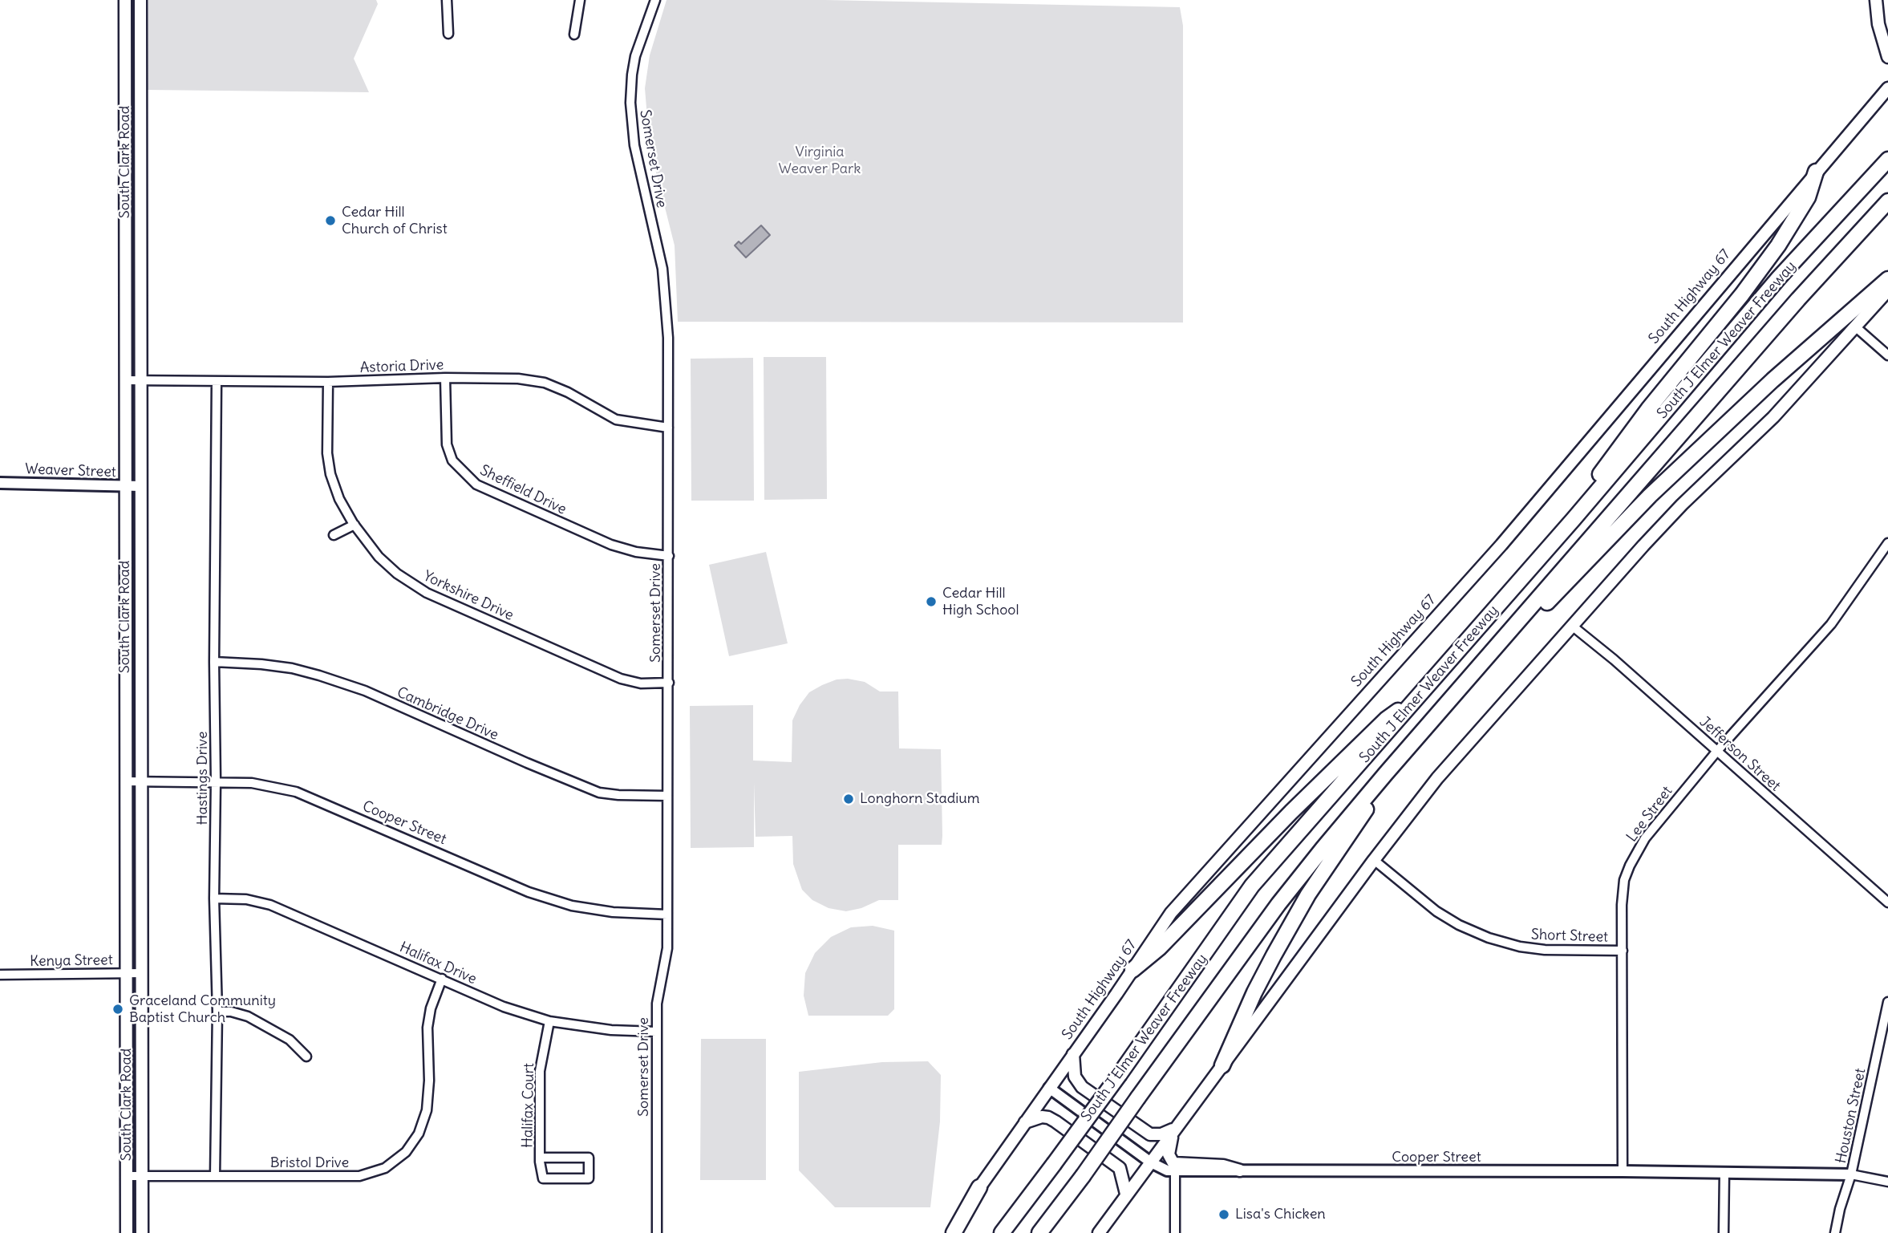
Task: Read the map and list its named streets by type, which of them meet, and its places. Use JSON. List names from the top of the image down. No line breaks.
{"streets":{"highway":["South J Elmer Weaver Freeway"],"main road":["South Clark Road","South Highway 67"],"street":["Somerset Drive","Astoria Drive","Weaver Street","Sheffield Drive","Yorkshire Drive","Cambridge Drive","Jefferson Street","Hastings Drive","Lee Street","Cooper Street","Short Street","Kenya Street","Halifax Drive","Halifax Court","Houston Street","Bristol Drive"]},"crossings":[["Somerset Drive","Astoria Drive"],["Somerset Drive","Sheffield Drive"],["Somerset Drive","Yorkshire Drive"],["Somerset Drive","Cambridge Drive"],["Somerset Drive","Cooper Street"],["Somerset Drive","Halifax Drive"],["South Clark Road","Astoria Drive"],["South Clark Road","Weaver Street"],["South Clark Road","Cooper Street"],["South Clark Road","Kenya Street"],["South Clark Road","Bristol Drive"],["South Highway 67","Cooper Street"],["Astoria Drive","Sheffield Drive"],["Astoria Drive","Yorkshire Drive"],["Astoria Drive","Hastings Drive"],["Cambridge Drive","Hastings Drive"],["Jefferson Street","Lee Street"],["Hastings Drive","Cooper Street"],["Hastings Drive","Halifax Drive"],["Hastings Drive","Bristol Drive"],["Lee Street","Cooper Street"],["Lee Street","Short Street"],["Cooper Street","Houston Street"],["Halifax Drive","Halifax Court"],["Halifax Drive","Bristol Drive"]],"parks":["Virginia Weaver Park"],"places":["Cedar Hill Church of Christ","Cedar Hill High School","Longhorn Stadium","Graceland Community Baptist Church","Lisa's Chicken"]}
